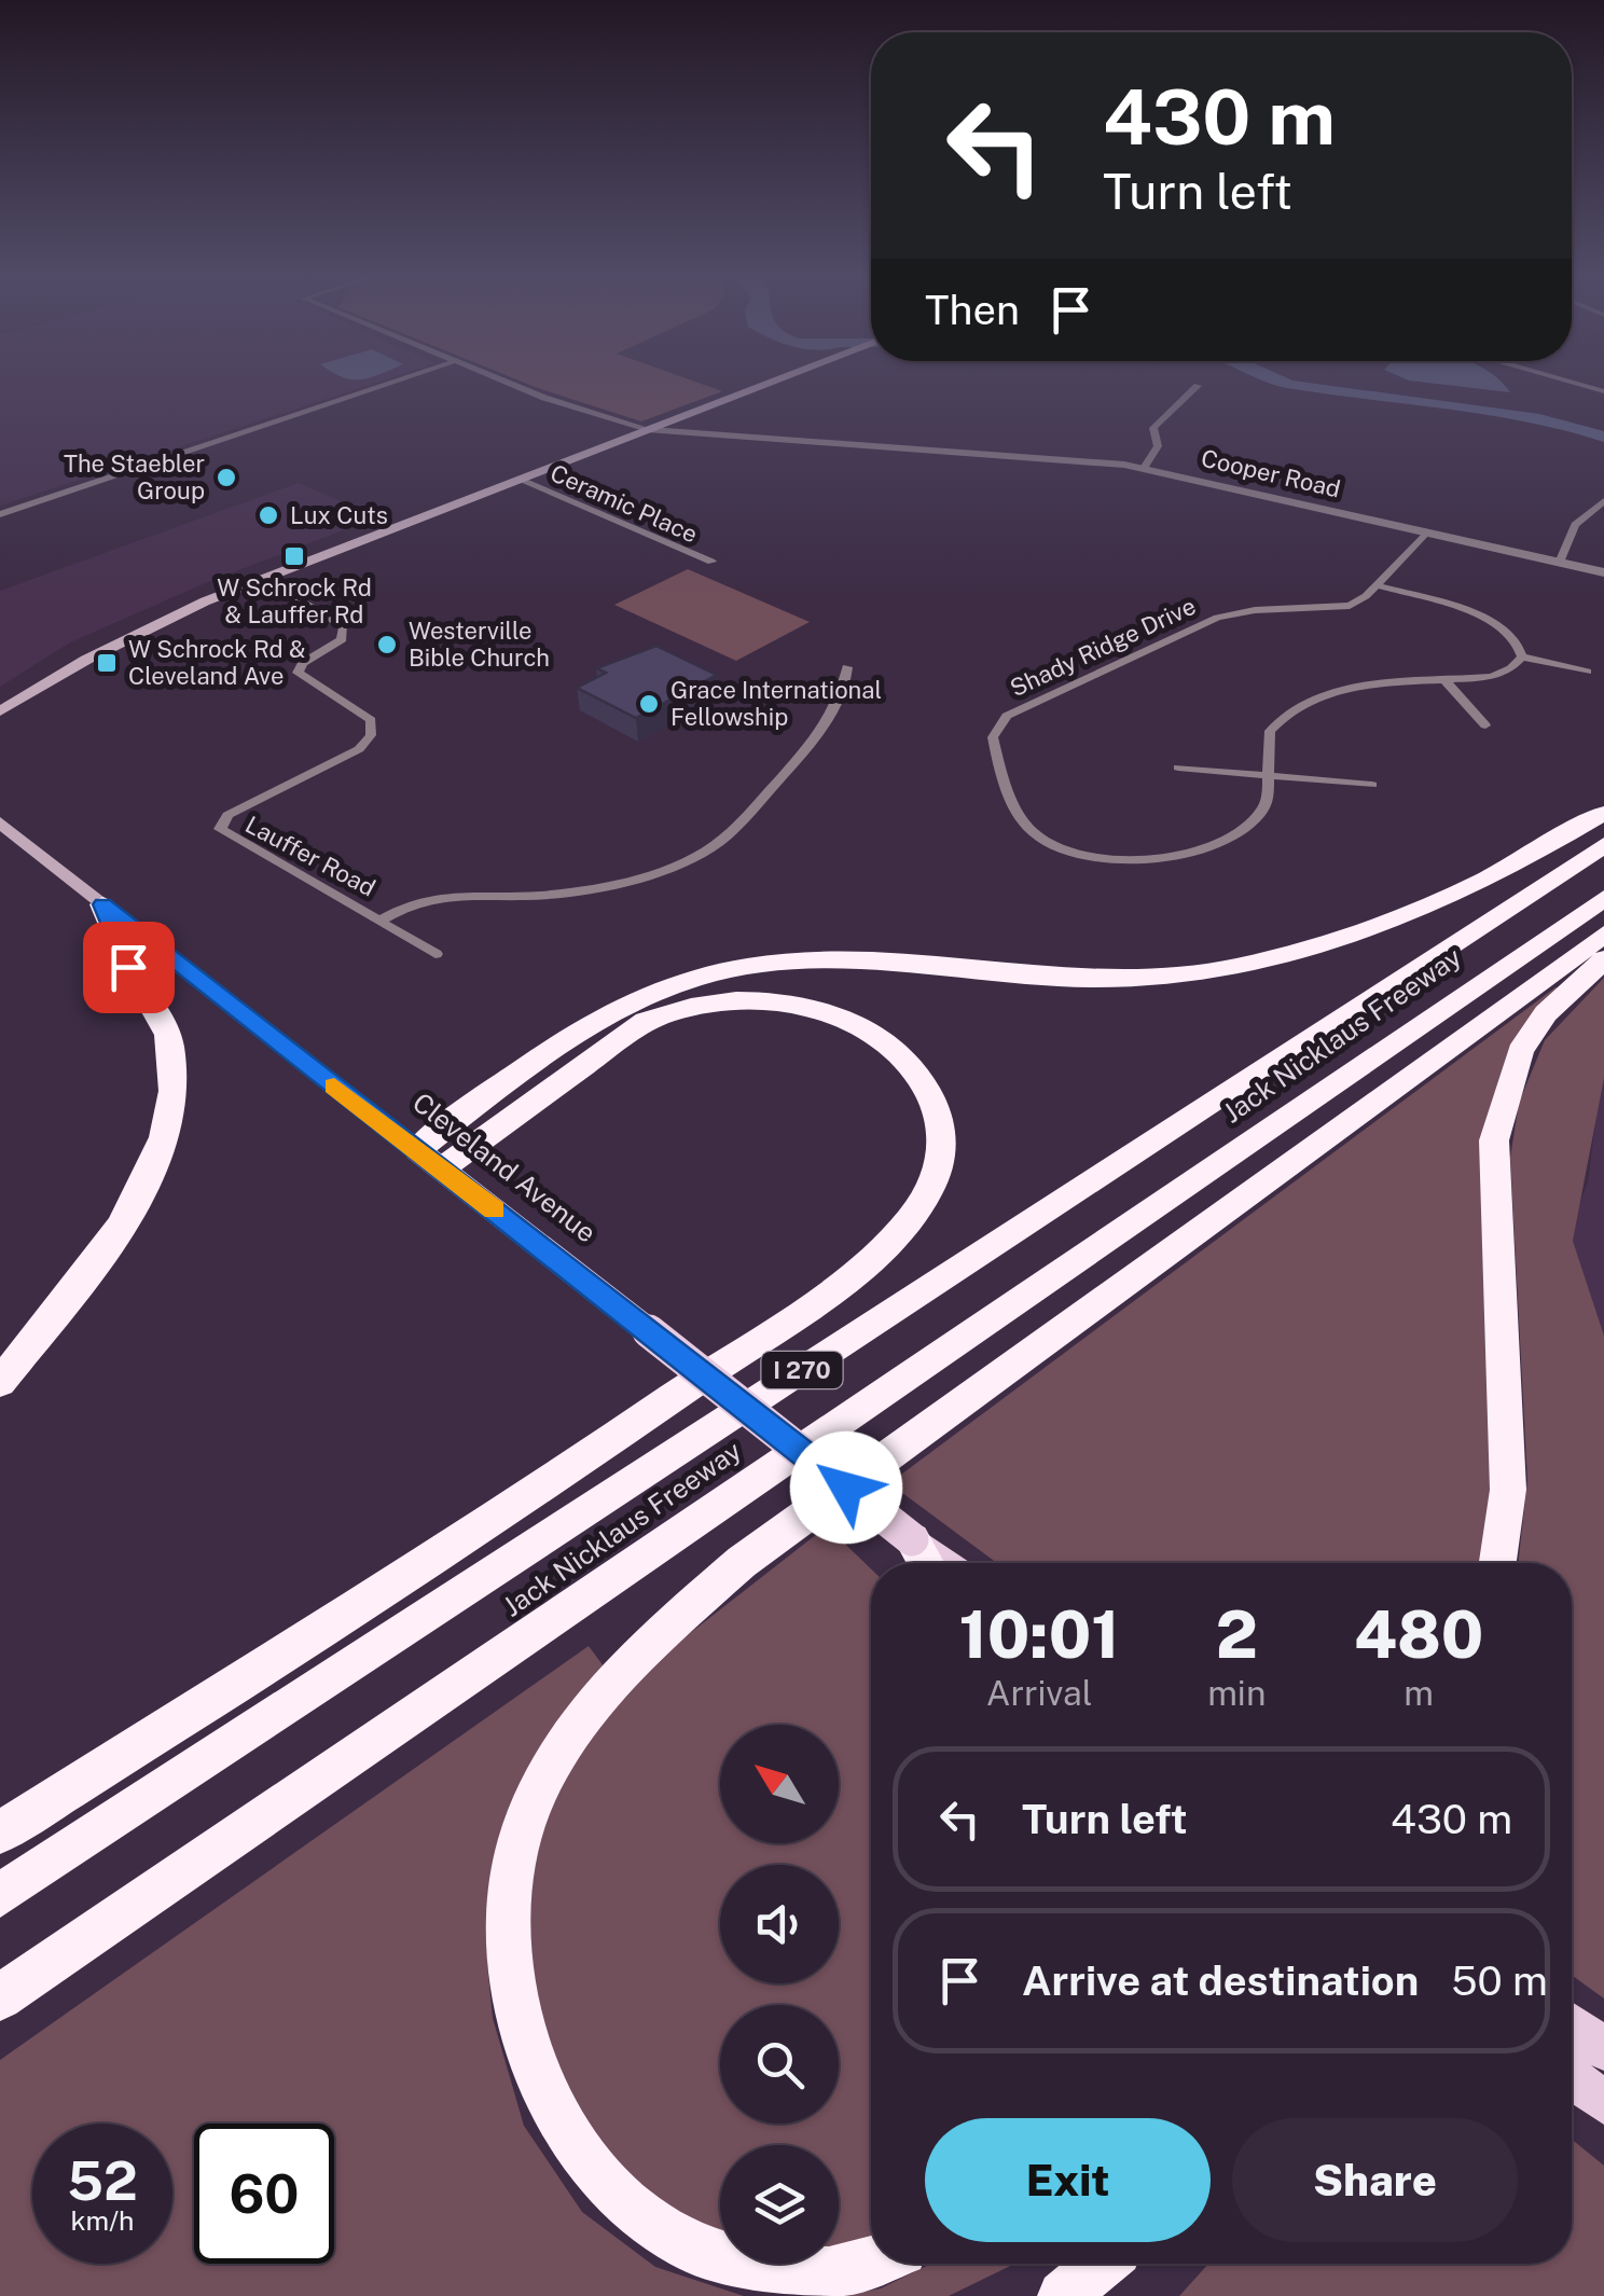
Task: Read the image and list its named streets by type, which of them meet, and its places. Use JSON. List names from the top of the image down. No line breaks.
{"streets":{"highway":["Jack Nicklaus Freeway","I 270"],"main road":["Cleveland Avenue"],"street":["Cooper Road","Ceramic Place","Shady Ridge Drive","Lauffer Road"]},"crossings":[["Cooper Road","Shady Ridge Drive"]],"places":{"other":["The Staebler Group","Lux Cuts","Westerville Bible Church","Grace International Fellowship"],"transit":["W Schrock Rd & Lauffer Rd","W Schrock Rd & Cleveland Ave"]},"north":"top left","page":{"turn":["430 m","Turn left"],"then":"Then","eta":["10:01","Arrival","2","min","480","m"],"list":[{"name":"Turn left","value":"430 m"},{"name":"Arrive at destination","value":"50 m"}],"buttons":["Exit","Share"],"speed":"52 km/h","limit":"60"}}
